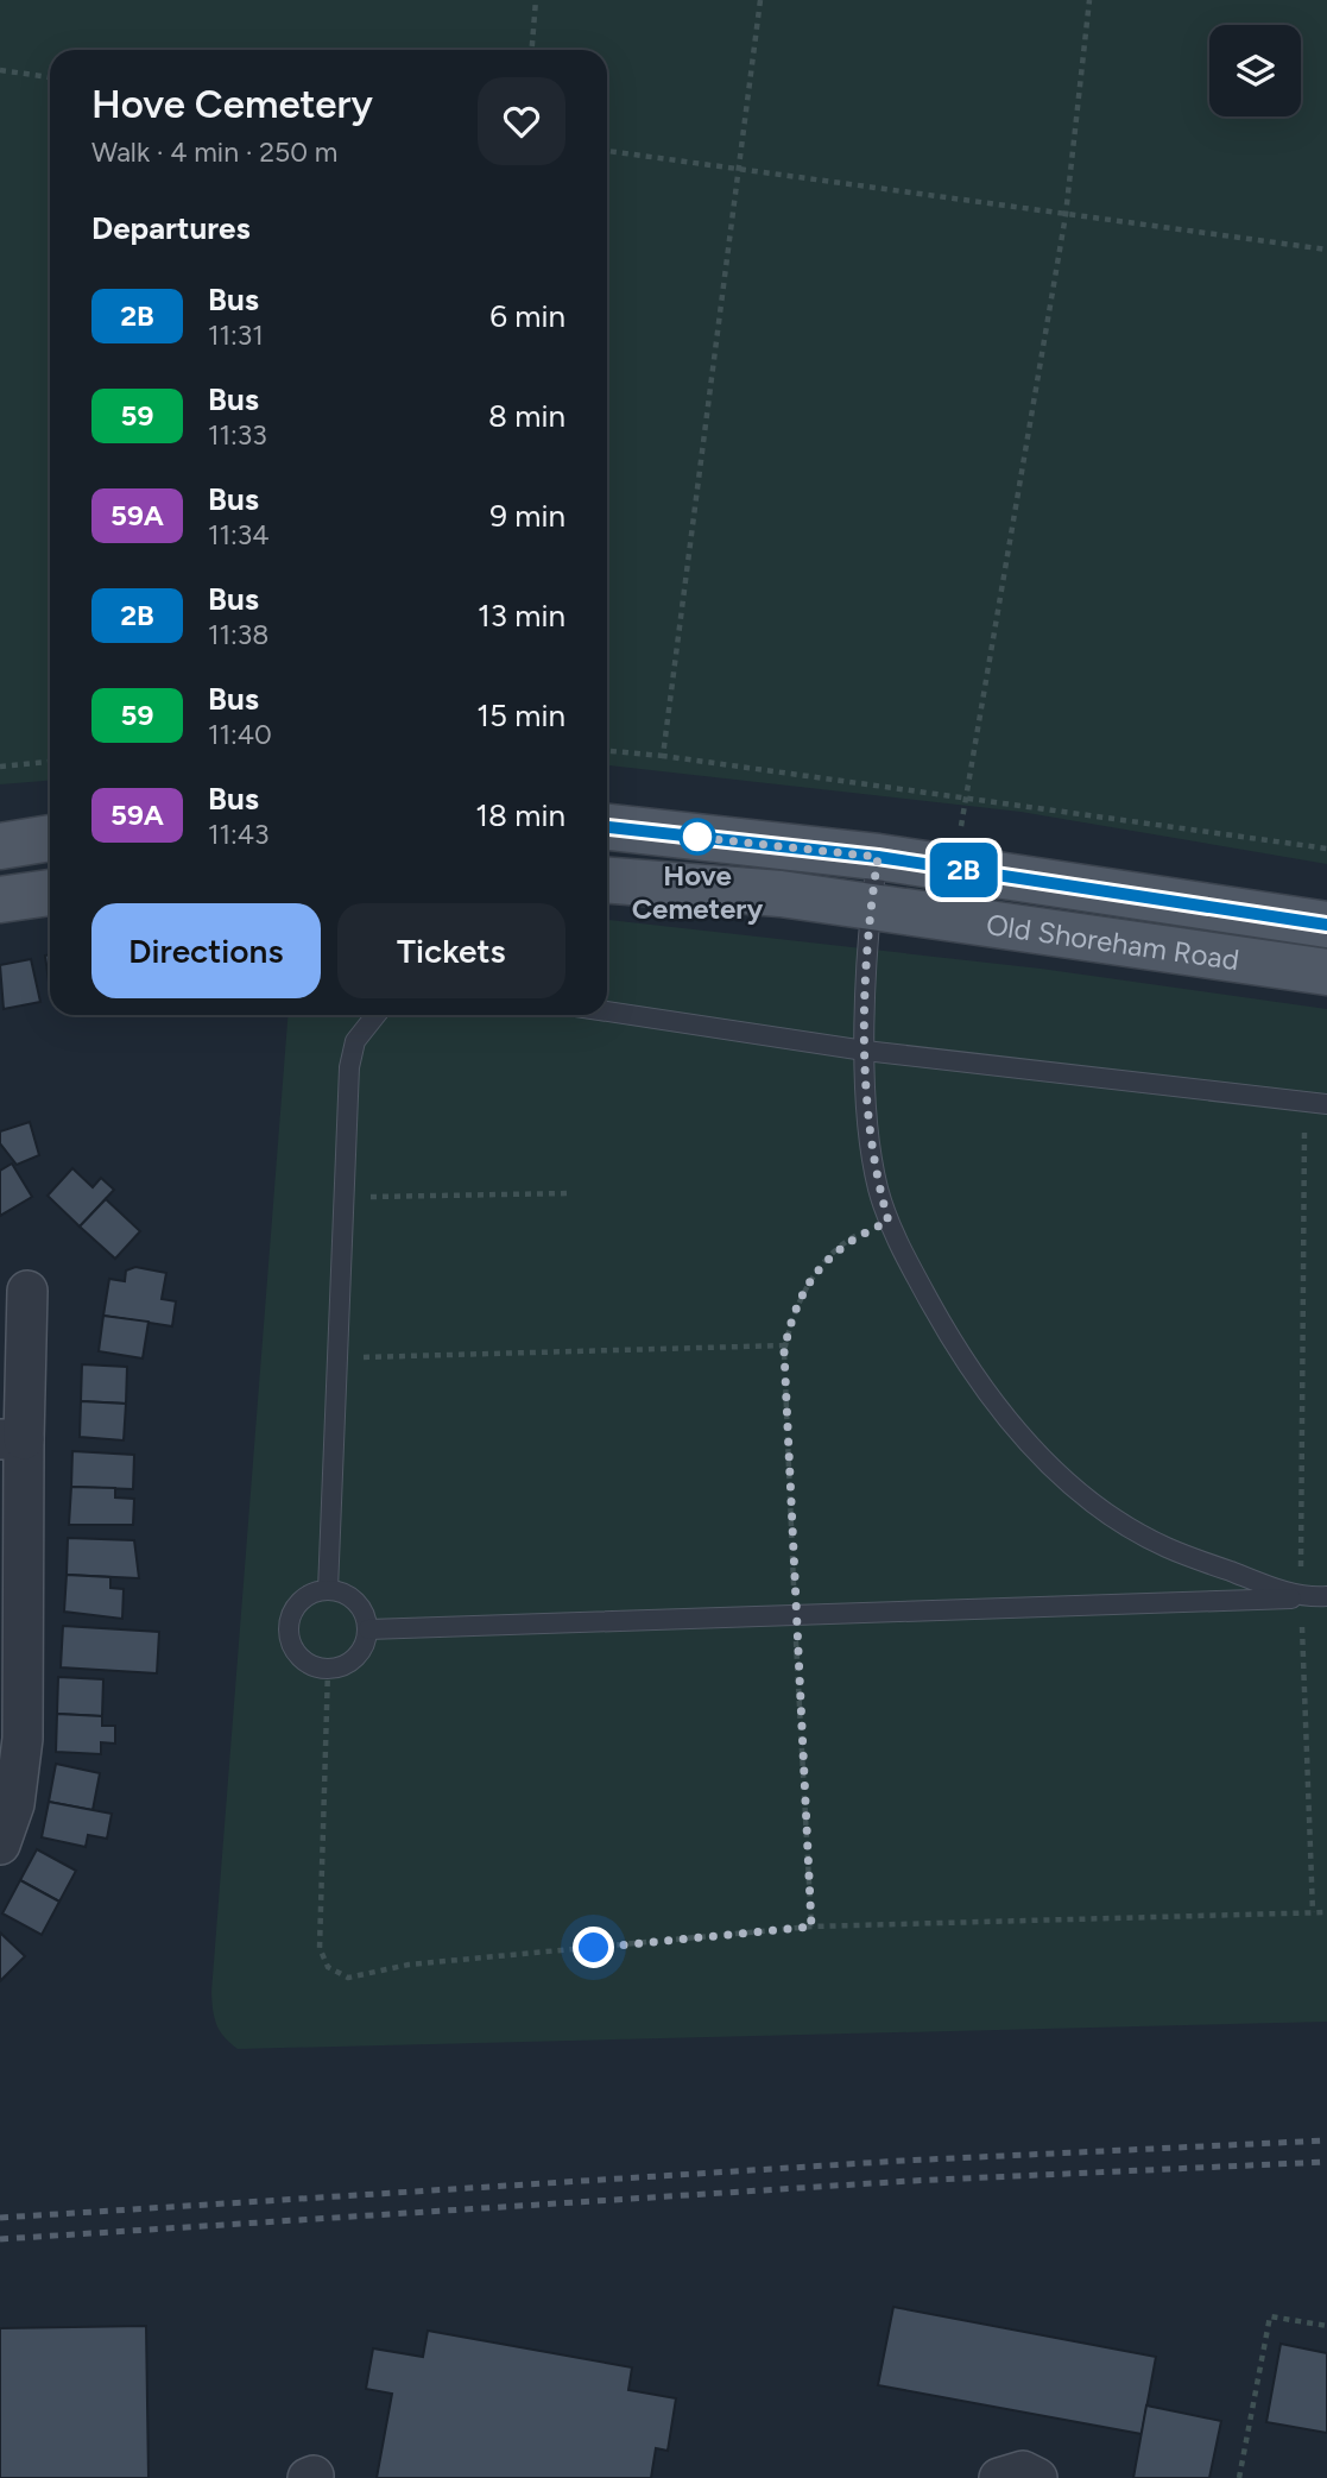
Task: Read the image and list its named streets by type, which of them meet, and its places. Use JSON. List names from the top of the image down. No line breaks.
{"streets":{"main road":["Old Shoreham Road"]},"places":["Hove Cemetery"],"lines":["bus line 2B"],"page":{"on_map":"2B","heading":[["Hove Cemetery","Walk · 4 min · 250 m"],"Departures"],"list":[{"mark":"2B","name":"Bus","note":"11:31","value":"6 min"},{"mark":"59","name":"Bus","note":"11:33","value":"8 min"},{"mark":"59A","name":"Bus","note":"11:34","value":"9 min"},{"mark":"2B","name":"Bus","note":"11:38","value":"13 min"},{"mark":"59","name":"Bus","note":"11:40","value":"15 min"},{"mark":"59A","name":"Bus","note":"11:43","value":"18 min"}],"buttons":["Directions","Tickets"]}}
